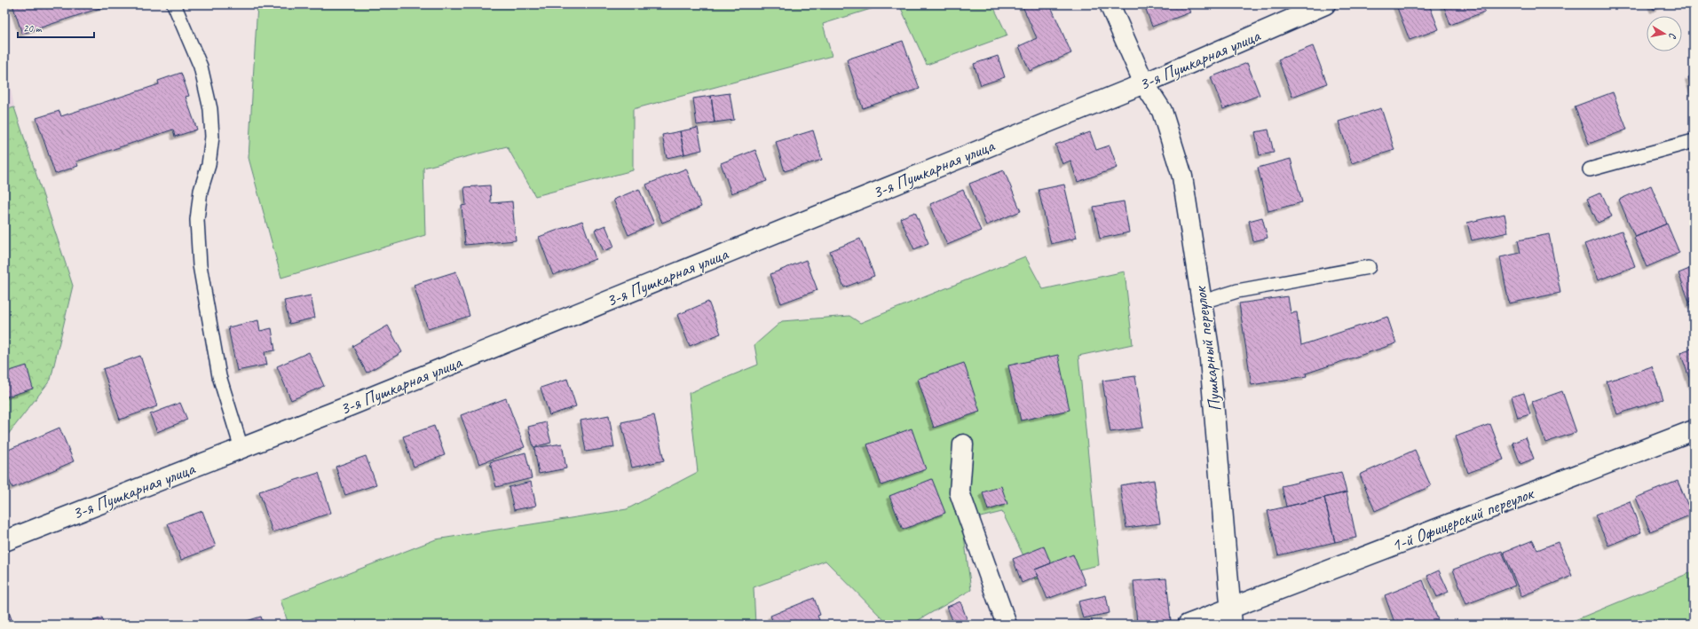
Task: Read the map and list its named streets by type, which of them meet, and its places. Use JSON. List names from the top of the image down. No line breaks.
{"streets":{"street":["3-я Пушкарная улица","Пушкарный переулок","1-й Офицерский переулок"]},"crossings":[["3-я Пушкарная улица","Пушкарный переулок"],["Пушкарный переулок","1-й Офицерский переулок"]],"scale_bar":"20 m","north":"right"}
